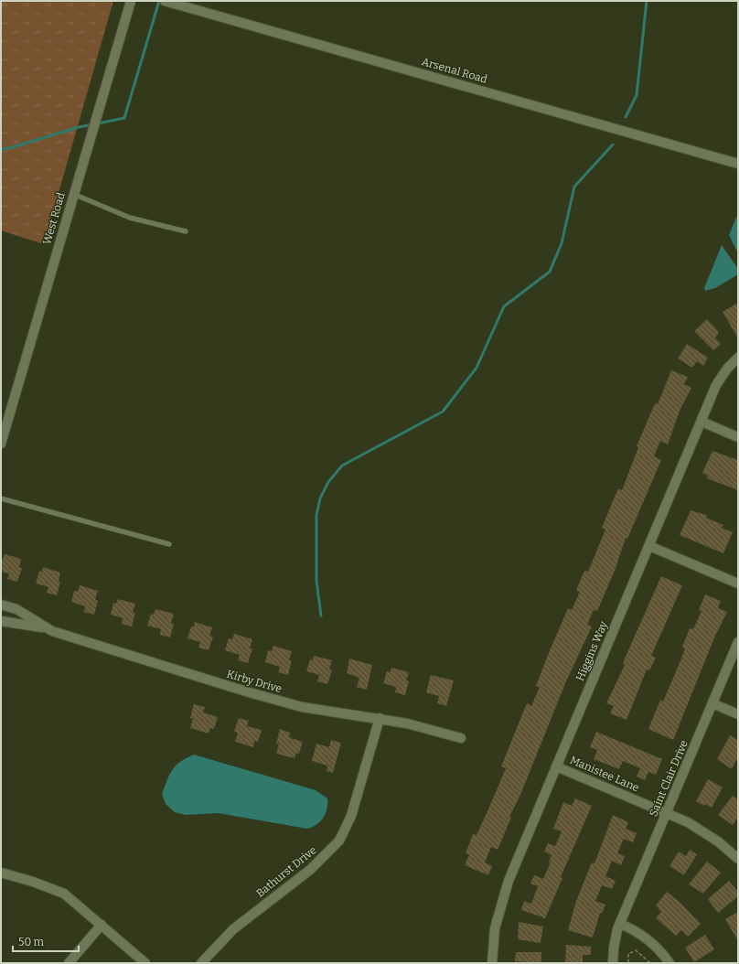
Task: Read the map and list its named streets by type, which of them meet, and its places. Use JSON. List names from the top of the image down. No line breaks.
{"streets":{"street":["Arsenal Road","West Road","Higgins Way","Kirby Drive","Manistee Lane","Saint Clair Drive","Bathurst Drive"]},"crossings":[["Higgins Way","Manistee Lane"],["Kirby Drive","Bathurst Drive"],["Manistee Lane","Saint Clair Drive"]],"scale_bar":"50 m"}
